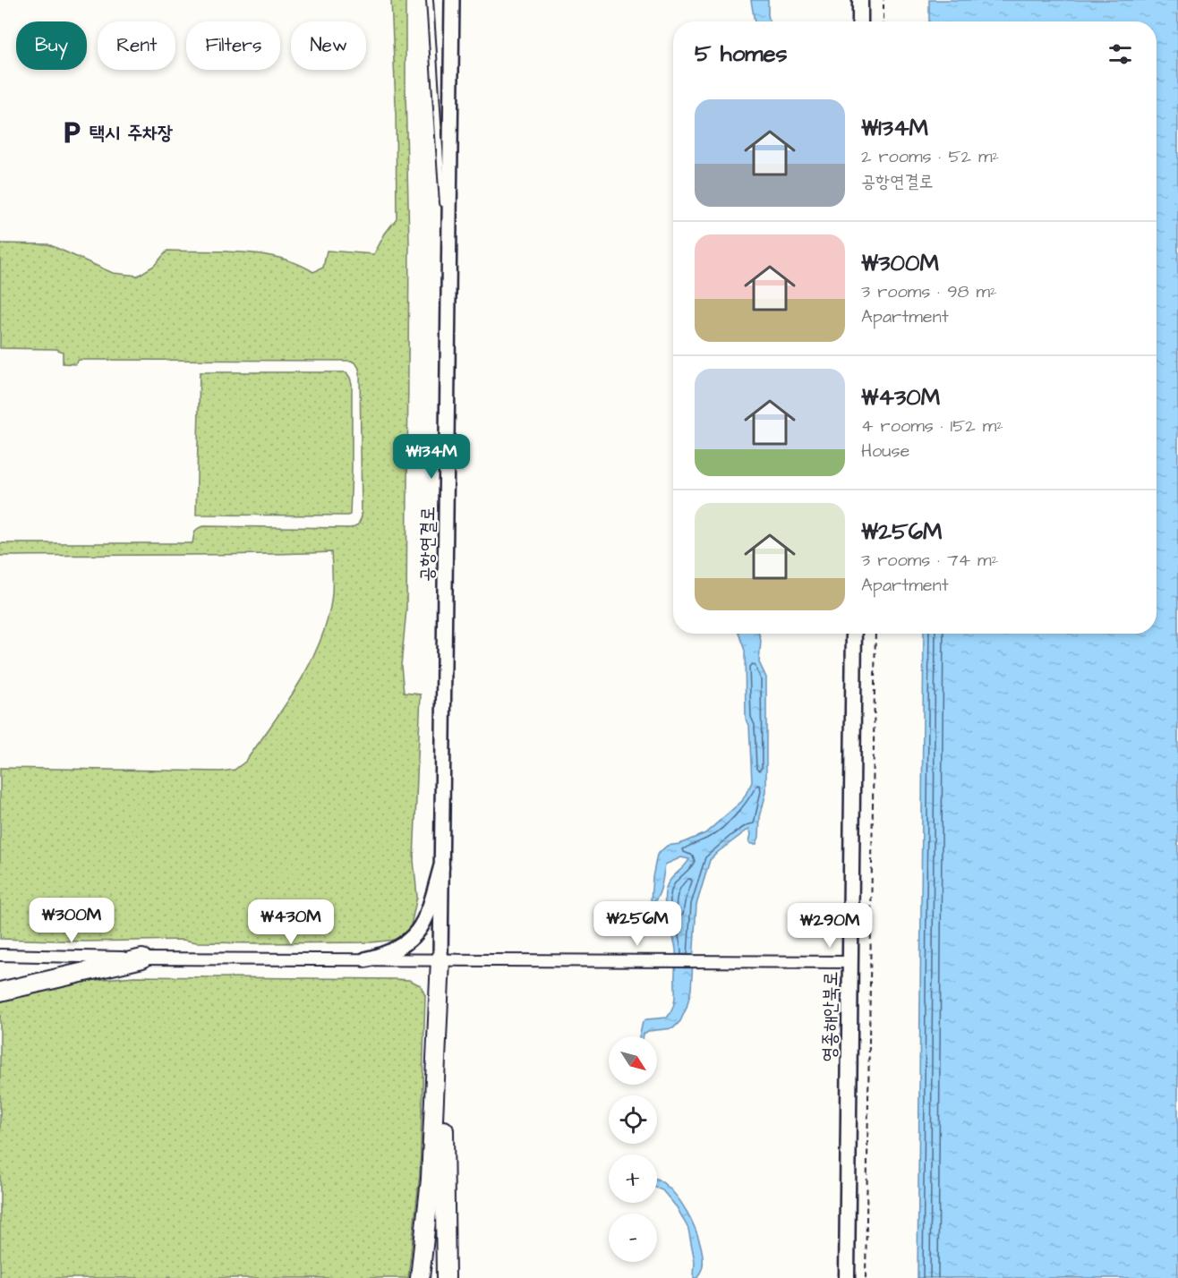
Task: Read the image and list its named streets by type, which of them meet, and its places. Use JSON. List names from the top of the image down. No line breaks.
{"streets":{"main road":["영종해안북로"],"street":["공항연결로"]},"places":{"parking":["택시 주차장"]},"north":"bottom right","page":{"chip":["Buy","Rent","Filters","New"],"heading":"5 homes","list":[{"name":"₩134M","note":"2 rooms · 52 m² · 공항연결로"},{"name":"₩300M","note":"3 rooms · 98 m² · Apartment"},{"name":"₩430M","note":"4 rooms · 152 m² · House"},{"name":"₩256M","note":"3 rooms · 74 m² · Apartment"}],"price":["₩134M","₩300M","₩430M","₩256M","₩290M"],"map_buttons":["+","−"]}}
